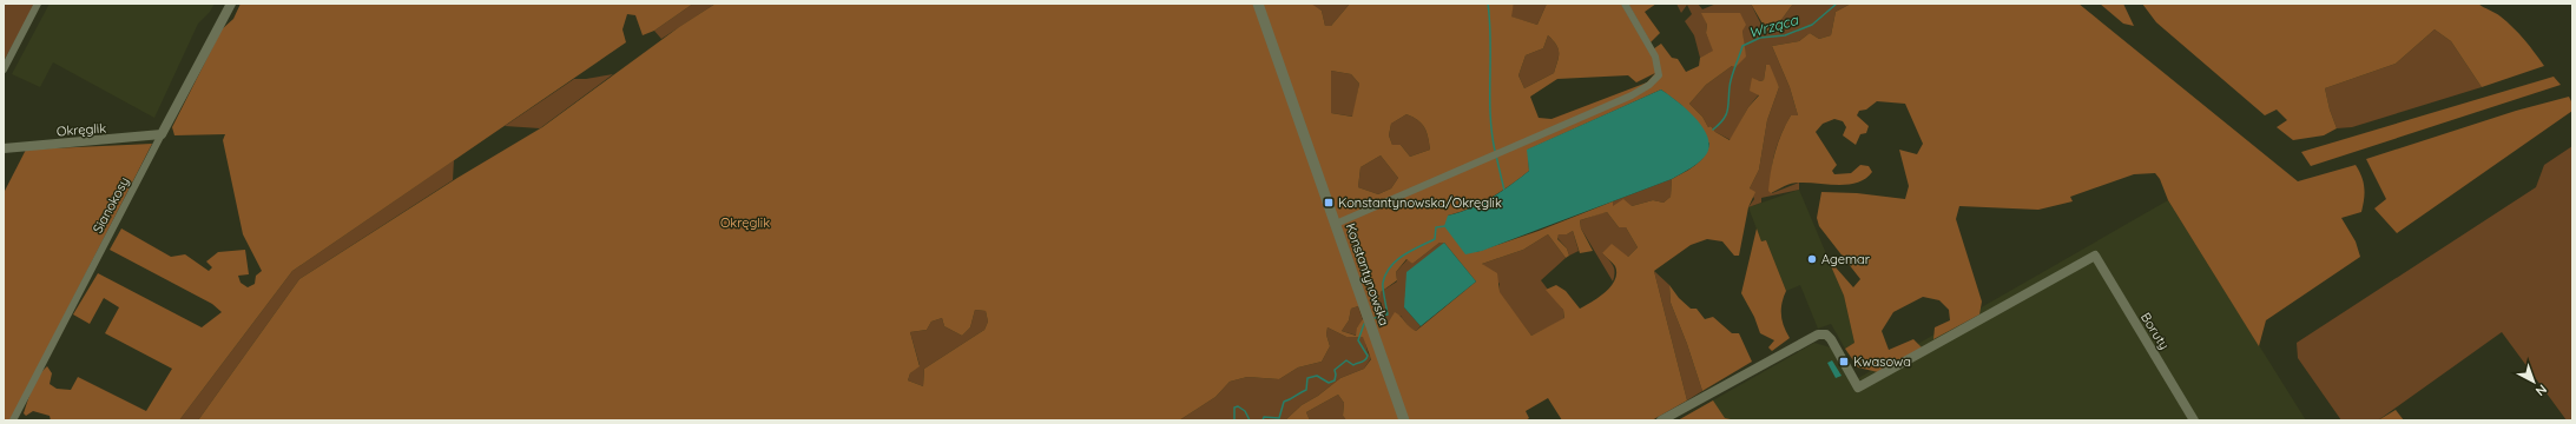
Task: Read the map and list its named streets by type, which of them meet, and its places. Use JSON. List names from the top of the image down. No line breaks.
{"streets":{"main road":["Konstantynowska"],"street":["Okręglik","Sianokosy","Boruty"]},"crossings":[["Okręglik","Sianokosy"]],"water":["Wrząca"],"parks":["Okręglik"],"places":{"transit":["Konstantynowska/Okręglik","Kwasowa"],"other":["Agemar"]},"north":"bottom right"}
